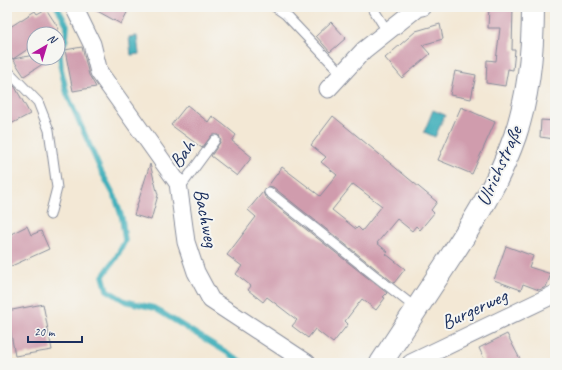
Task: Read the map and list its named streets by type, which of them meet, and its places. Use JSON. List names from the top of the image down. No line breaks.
{"streets":{"street":["Ulrichstraße","Bachweg","Burgerweg"],"lane":["Bah"]},"crossings":[["Bah","Bachweg"]],"scale_bar":"20 m","north":"top right"}
